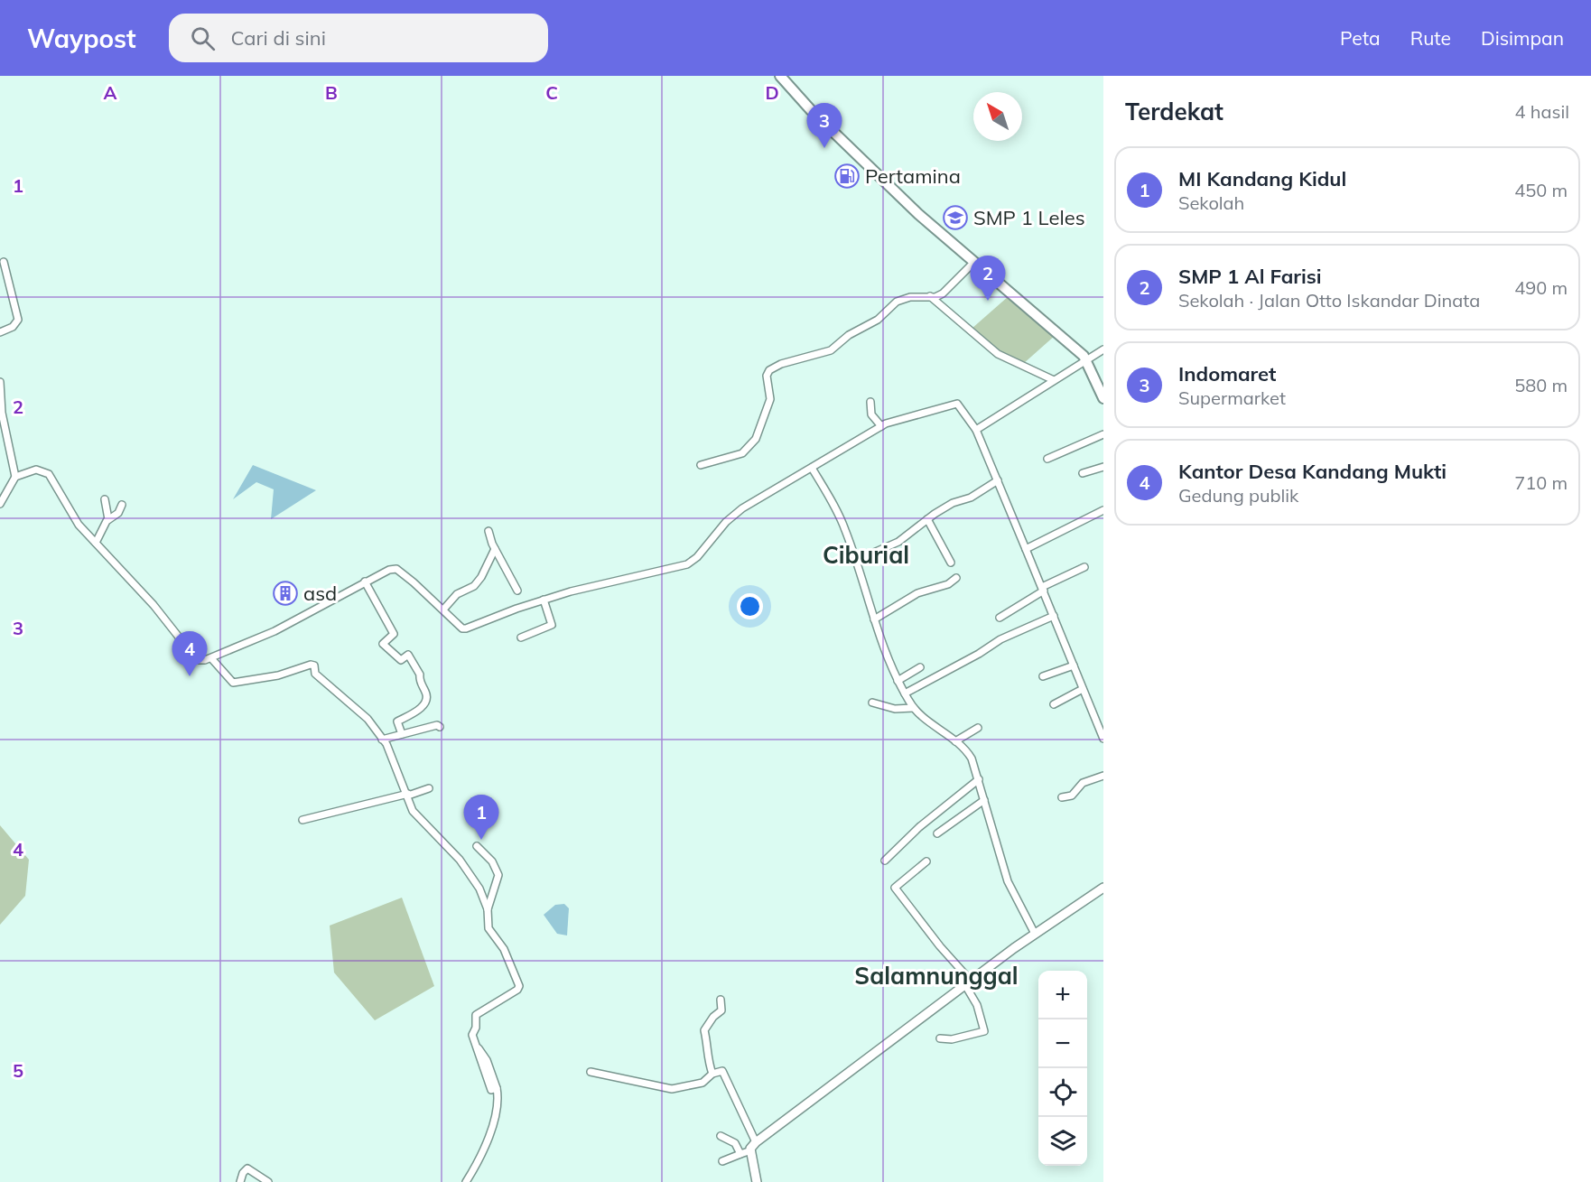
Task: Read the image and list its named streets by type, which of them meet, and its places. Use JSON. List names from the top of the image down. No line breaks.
{"districts":["Ciburial","Salamnunggal"],"places":{"fuel station":["Pertamina"],"school or university":["SMP 1 Leles"],"building":["asd"]},"north":"top left","page":{"header":"Waypost","search":"Cari di sini","nav":["Peta","Rute","Disimpan"],"heading":["Terdekat","4 hasil"],"pins":["3","2","4","1"],"list":[{"mark":"1","name":"MI Kandang Kidul","note":"Sekolah","value":"450 m"},{"mark":"2","name":"SMP 1 Al Farisi","note":"Sekolah · Jalan Otto Iskandar Dinata","value":"490 m"},{"mark":"3","name":"Indomaret","note":"Supermarket","value":"580 m"},{"mark":"4","name":"Kantor Desa Kandang Mukti","note":"Gedung publik","value":"710 m"}],"map_buttons":["+","−"]},"grid":{"columns":["A","B","C","D"],"rows":["1","2","3","4","5"]}}
